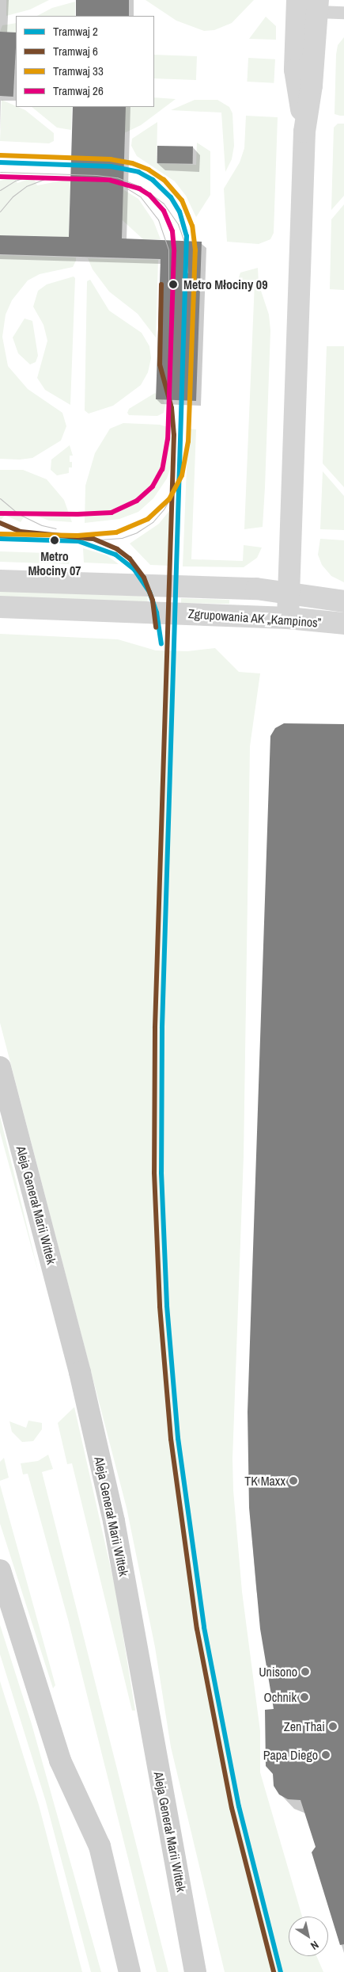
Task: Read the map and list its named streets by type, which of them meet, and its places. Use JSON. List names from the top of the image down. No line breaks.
{"streets":{"main road":["Aleja Generał Marii Wittek"],"street":["Zgrupowania AK „Kampinos”"]},"places":["Metro Młociny 09","Metro Młociny 07","TK Maxx","Unisono","Ochnik","Zen Thai","Papa Diego"],"lines":["tram line 33","tram line 2","tram line 26","tram line 6"],"legend":["Tramwaj 2","Tramwaj 6","Tramwaj 33","Tramwaj 26"],"north":"bottom right"}
